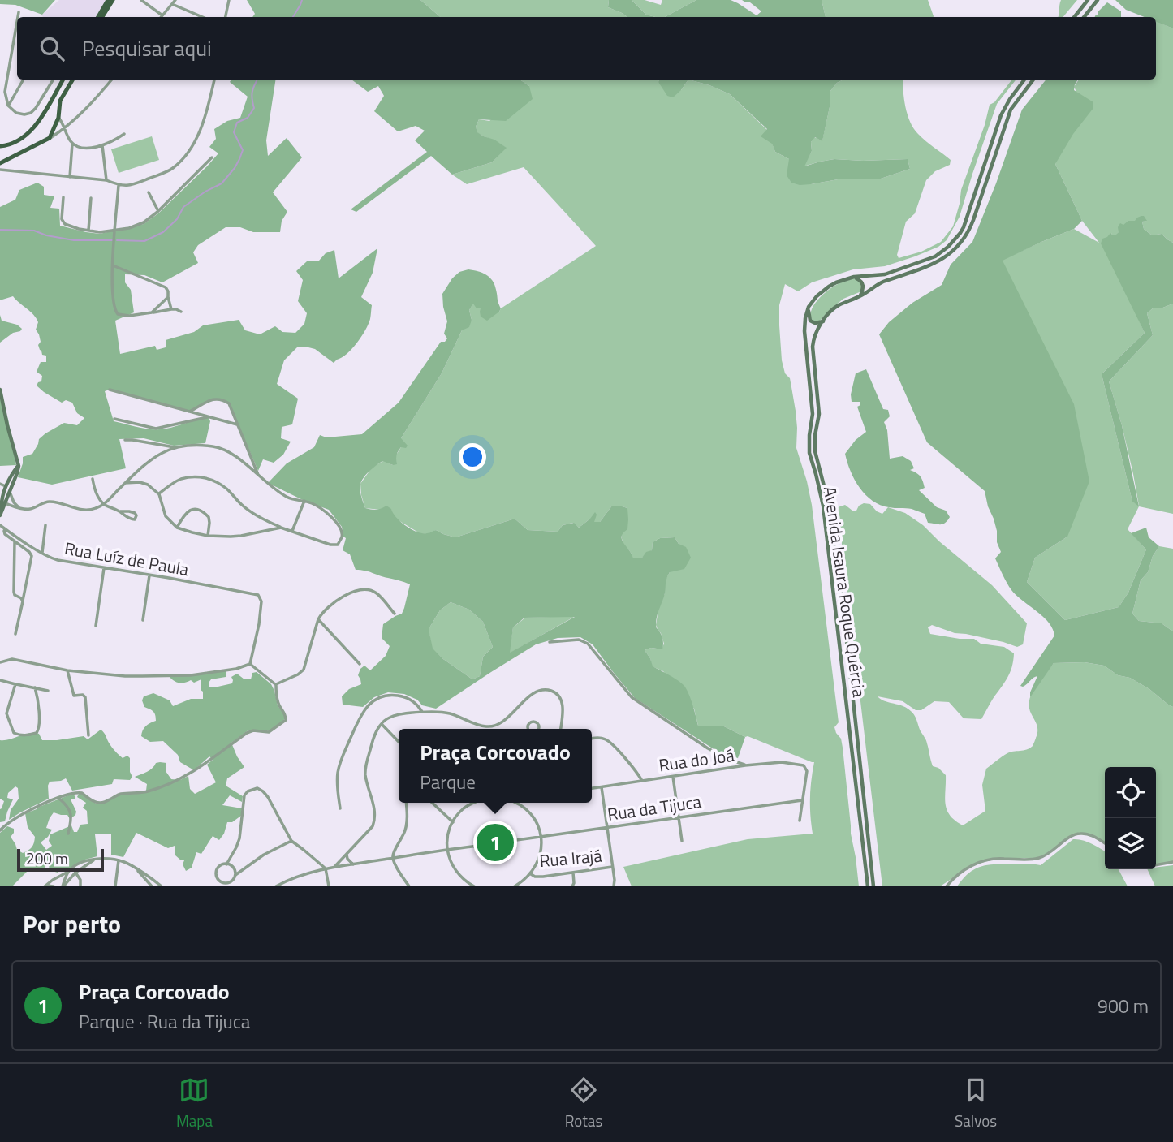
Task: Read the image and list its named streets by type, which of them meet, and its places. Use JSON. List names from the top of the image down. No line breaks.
{"streets":{"main road":["Avenida Isaura Roque Quércia"],"street":["Rua Luíz de Paula","Rua do Joá","Rua da Tijuca","Rua Irajá"]},"crossings":[["Rua do Joá","Rua da Tijuca"]],"scale_bar":"200 m","page":{"search":"Pesquisar aqui","popup":["Praça Corcovado","Parque"],"pins":"1","scale":"200 m","heading":"Por perto","list":[{"mark":"1","name":"Praça Corcovado","note":"Parque · Rua da Tijuca","value":"900 m"}],"nav":["Mapa","Rotas","Salvos"]}}
